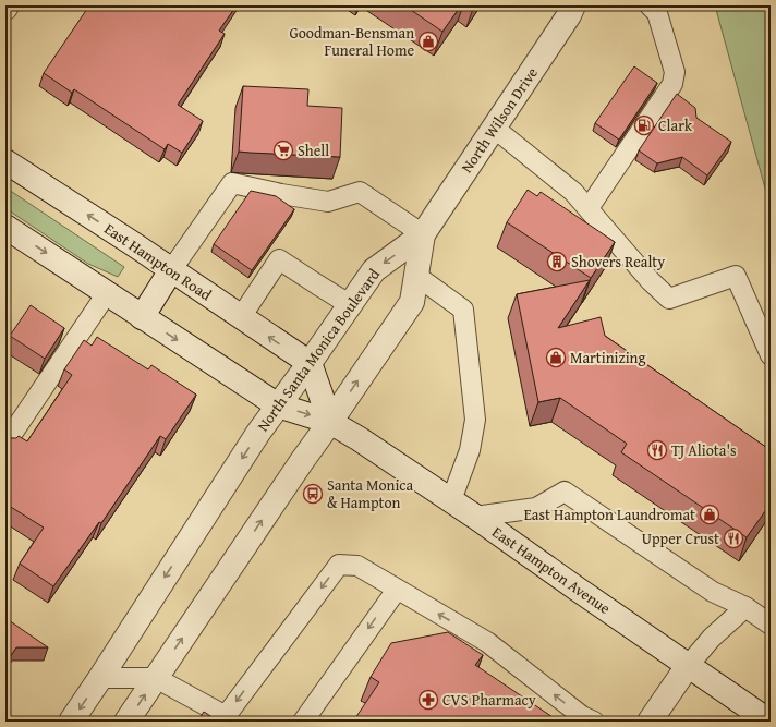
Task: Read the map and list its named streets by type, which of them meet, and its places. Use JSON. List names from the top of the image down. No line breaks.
{"streets":{"street":["North Wilson Drive","East Hampton Road","North Santa Monica Boulevard","East Hampton Avenue"]},"crossings":[["North Wilson Drive","North Santa Monica Boulevard"],["East Hampton Road","North Santa Monica Boulevard"],["North Santa Monica Boulevard","East Hampton Avenue"]],"places":{"shop":["Goodman-Bensman Funeral Home","Martinizing","East Hampton Laundromat"],"fuel station":["Clark"],"supermarket":["Shell"],"building":["Shovers Realty"],"restaurant":["TJ Aliota's","Upper Crust"],"bus stop":["Santa Monica & Hampton"],"pharmacy":["CVS Pharmacy"]}}
